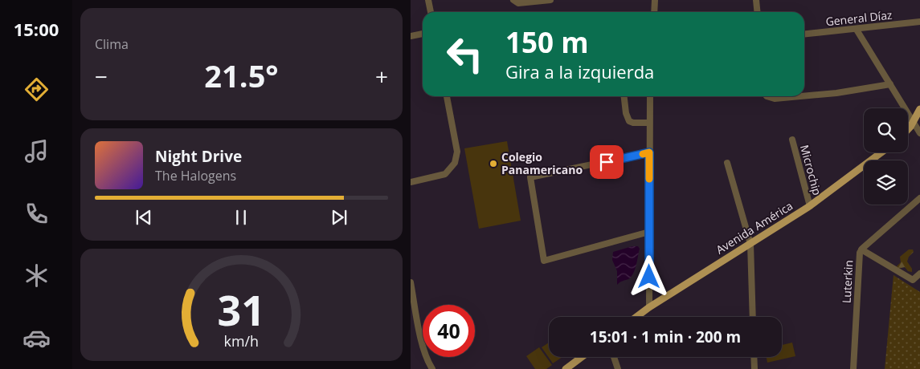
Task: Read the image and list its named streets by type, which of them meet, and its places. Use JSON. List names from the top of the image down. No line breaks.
{"streets":{"main road":["Avenida América"],"street":["General Díaz","Microchip","Luterkin"]},"crossings":[["Microchip","Avenida América"]],"places":["Colegio Panamericano"],"page":{"tabs":"15:00","tile":"Clima","turn":["150 m","Gira a la izquierda"],"heat":["−","21.5°","+"],"song":["Night Drive","The Halogens"],"limit":"40","trip":"15:01 · 1 min · 200 m","gauge":["31","km/h"]}}
